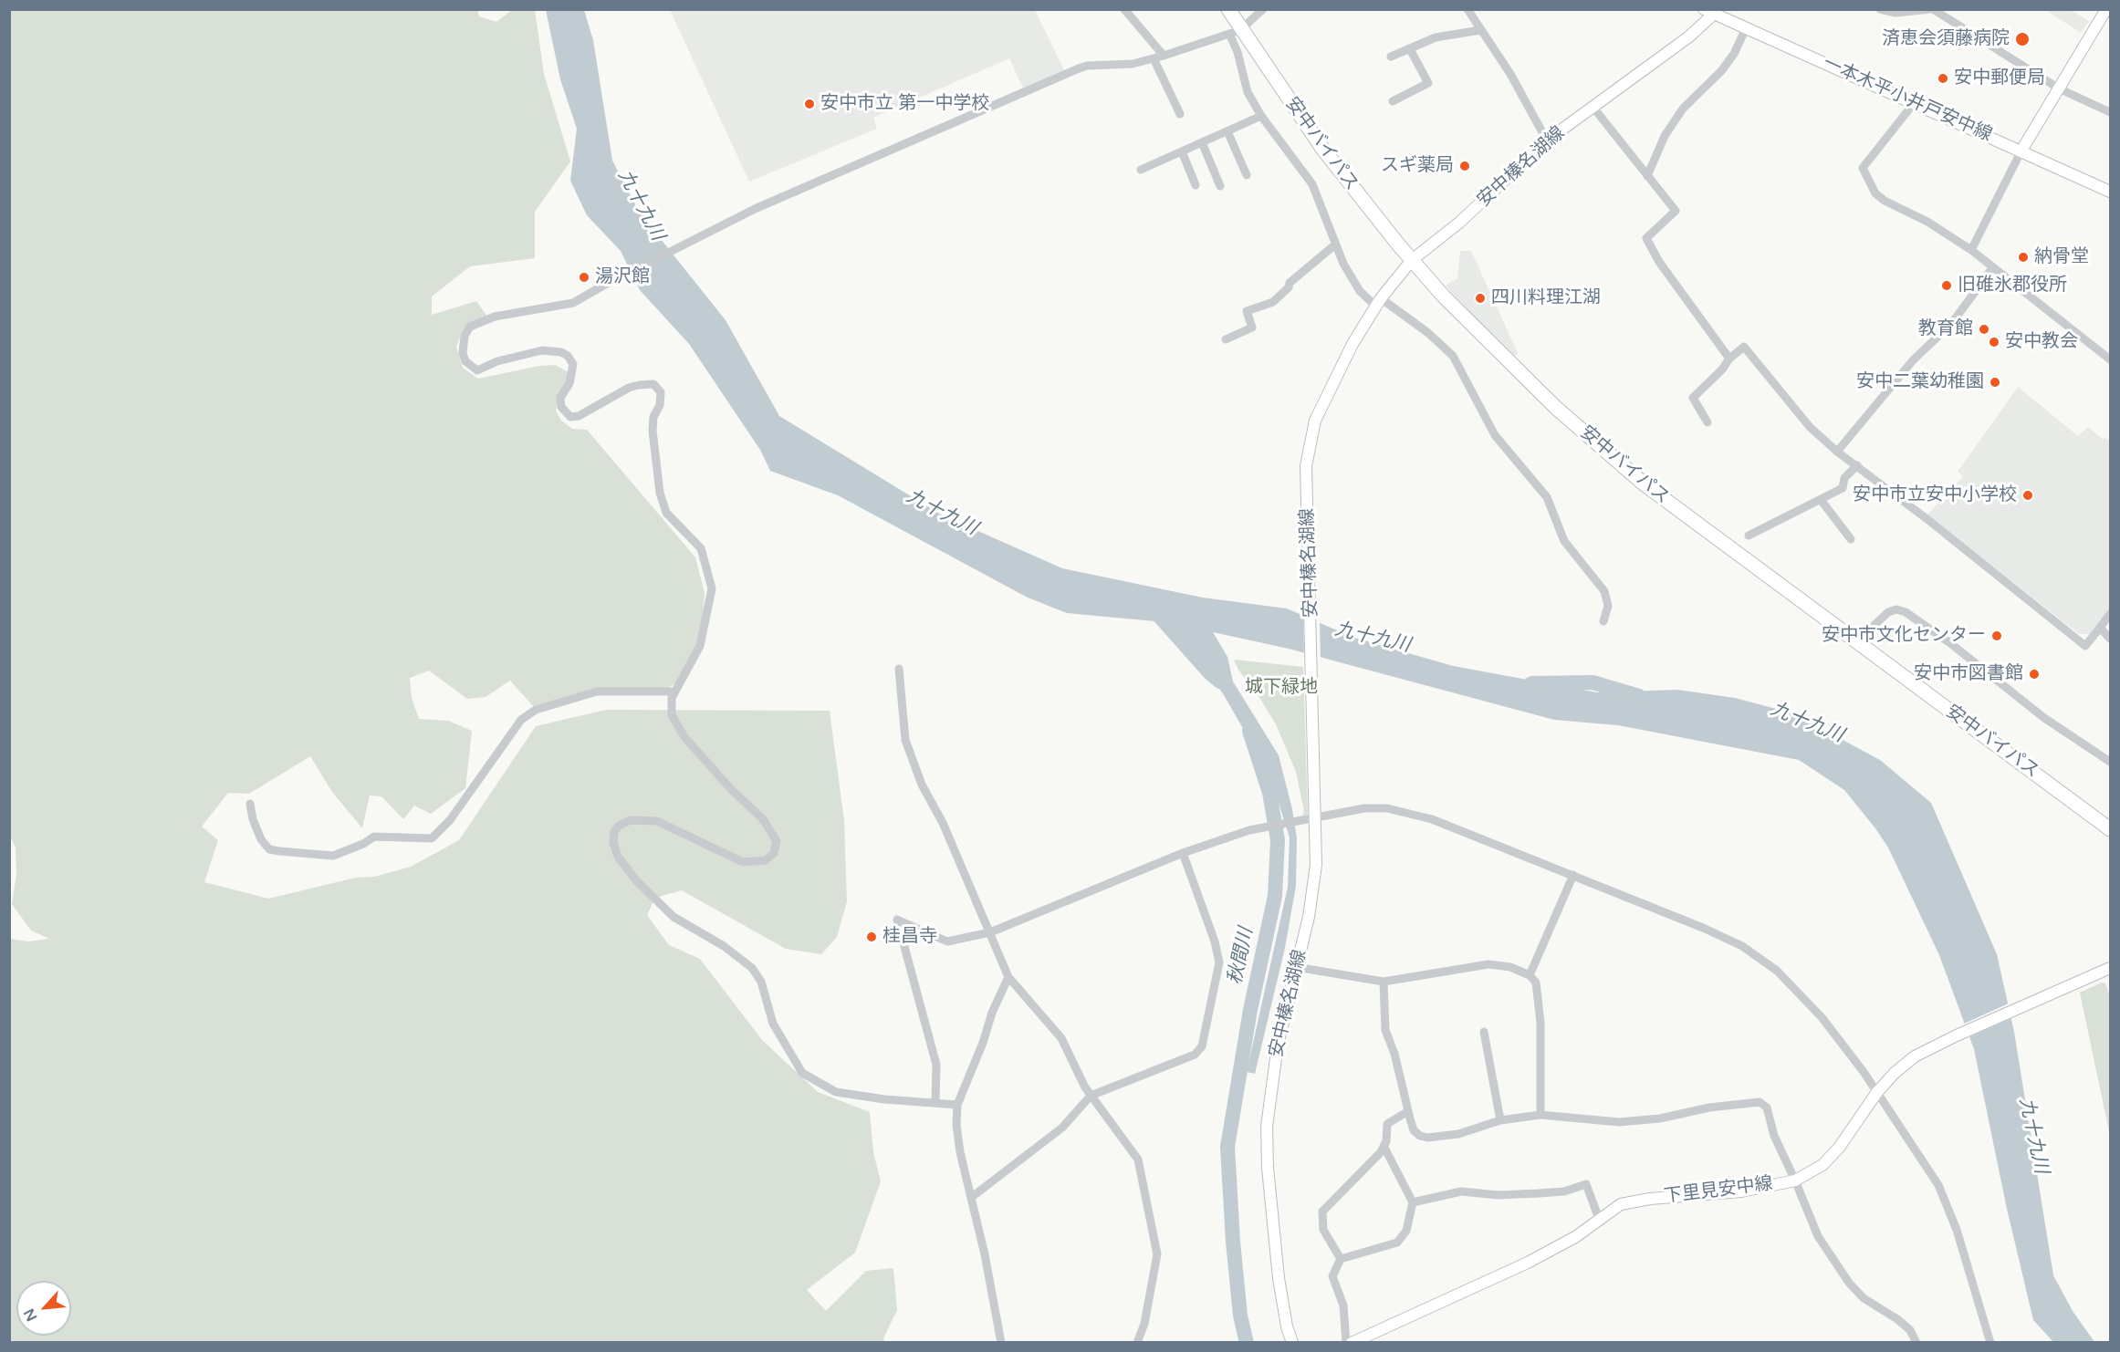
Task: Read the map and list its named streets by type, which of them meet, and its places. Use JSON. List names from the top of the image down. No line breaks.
{"streets":{"highway":["安中バイパス"],"main road":["一本木平小井戸安中線","安中榛名湖線","下里見安中線"]},"crossings":[["一本木平小井戸安中線","安中榛名湖線"],["安中バイパス","安中榛名湖線"]],"water":["九十九川","秋間川"],"parks":["城下緑地"],"places":["済恵会須藤病院","安中郵便局","安中市立 第一中学校","スギ薬局","納骨堂","湯沢館","旧碓氷郡役所","四川料理江湖","教育館","安中教会","安中二葉幼稚園","安中市立安中小学校","安中市文化センター","安中市図書館","桂昌寺"],"north":"bottom left"}
